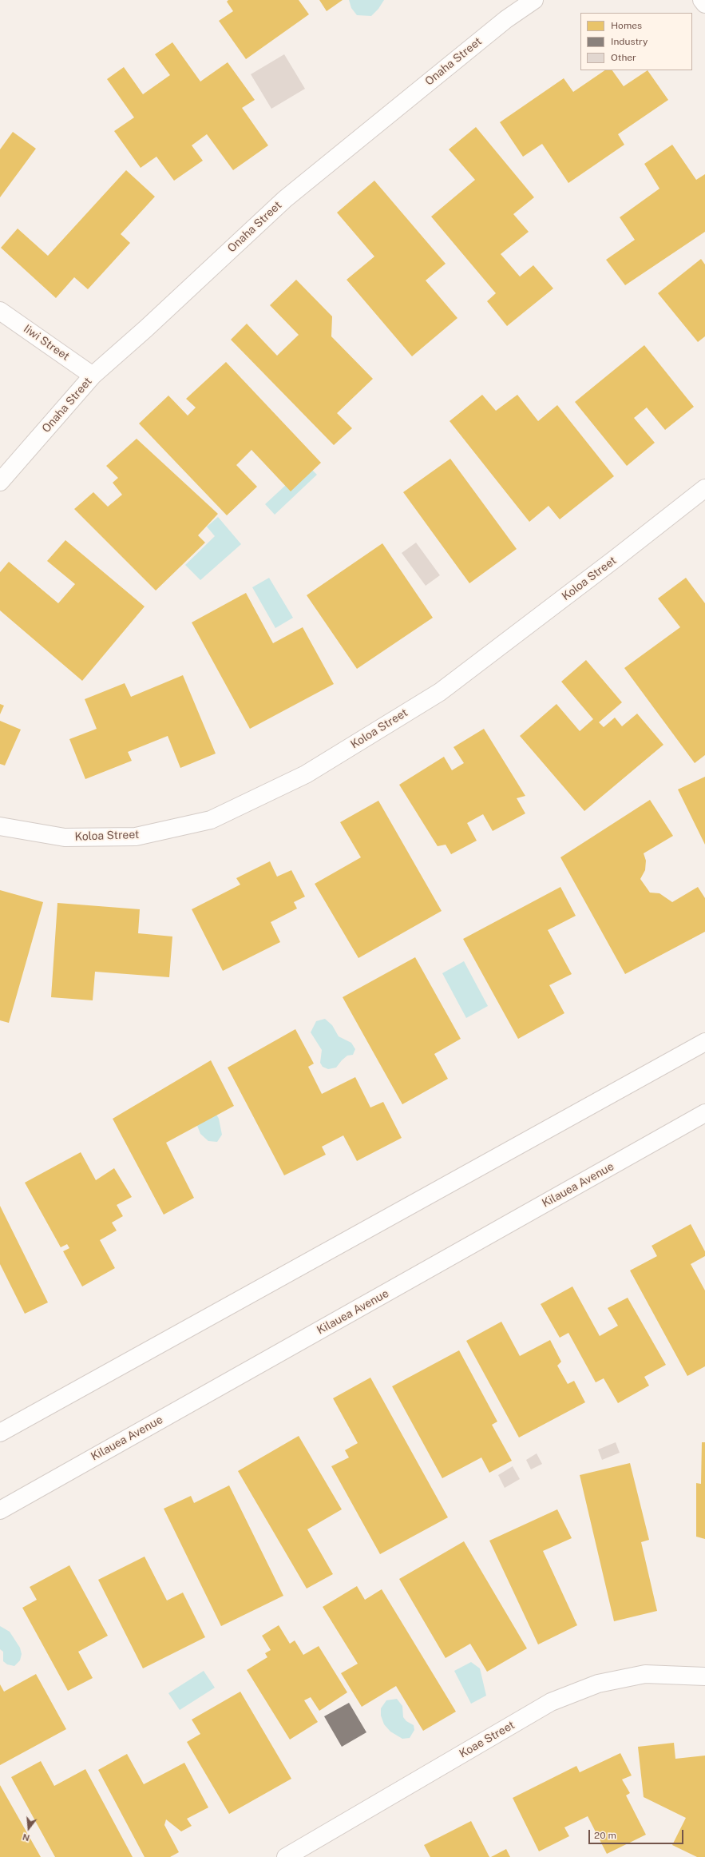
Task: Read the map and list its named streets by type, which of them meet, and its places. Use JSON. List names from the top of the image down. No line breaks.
{"streets":{"street":["Onaha Street","Iiwi Street","Koloa Street","Kilauea Avenue","Koae Street"]},"crossings":[["Onaha Street","Iiwi Street"]],"legend":["Homes","Industry","Other"],"scale_bar":"20 m","north":"bottom"}
